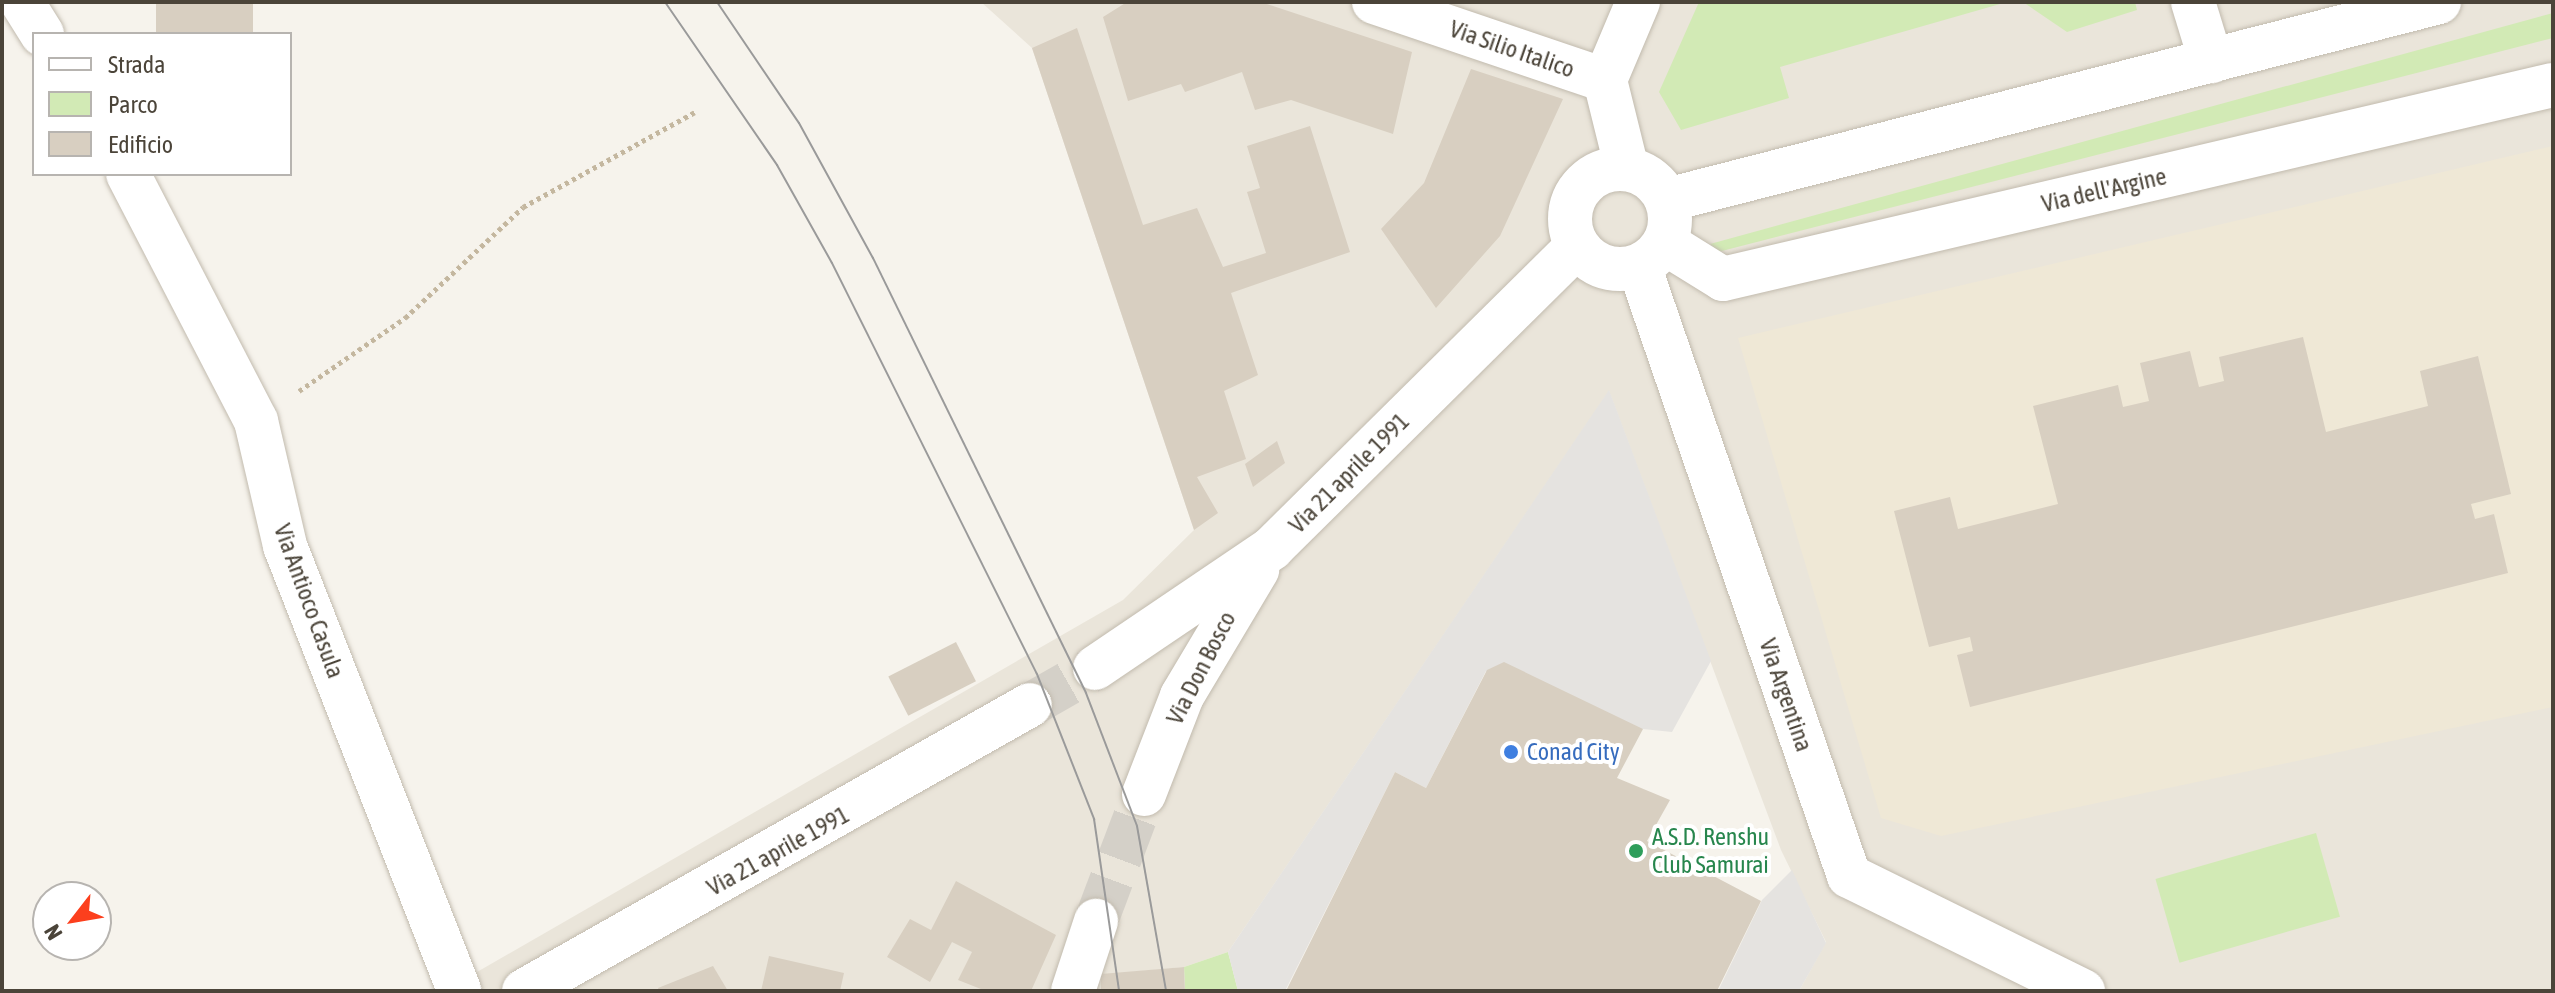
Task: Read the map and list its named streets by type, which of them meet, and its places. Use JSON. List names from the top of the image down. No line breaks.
{"streets":{"street":["Via Silio Italico","Via dell'Argine","Via 21 aprile 1991","Via Antioco Casula","Via Don Bosco","Via Argentina"]},"crossings":[["Via dell'Argine","Via 21 aprile 1991"],["Via dell'Argine","Via Argentina"],["Via 21 aprile 1991","Via Don Bosco"],["Via 21 aprile 1991","Via Argentina"]],"places":["Conad City","A.S.D. Renshu Club Samurai"],"legend":["Strada","Parco","Edificio"],"north":"bottom left"}
